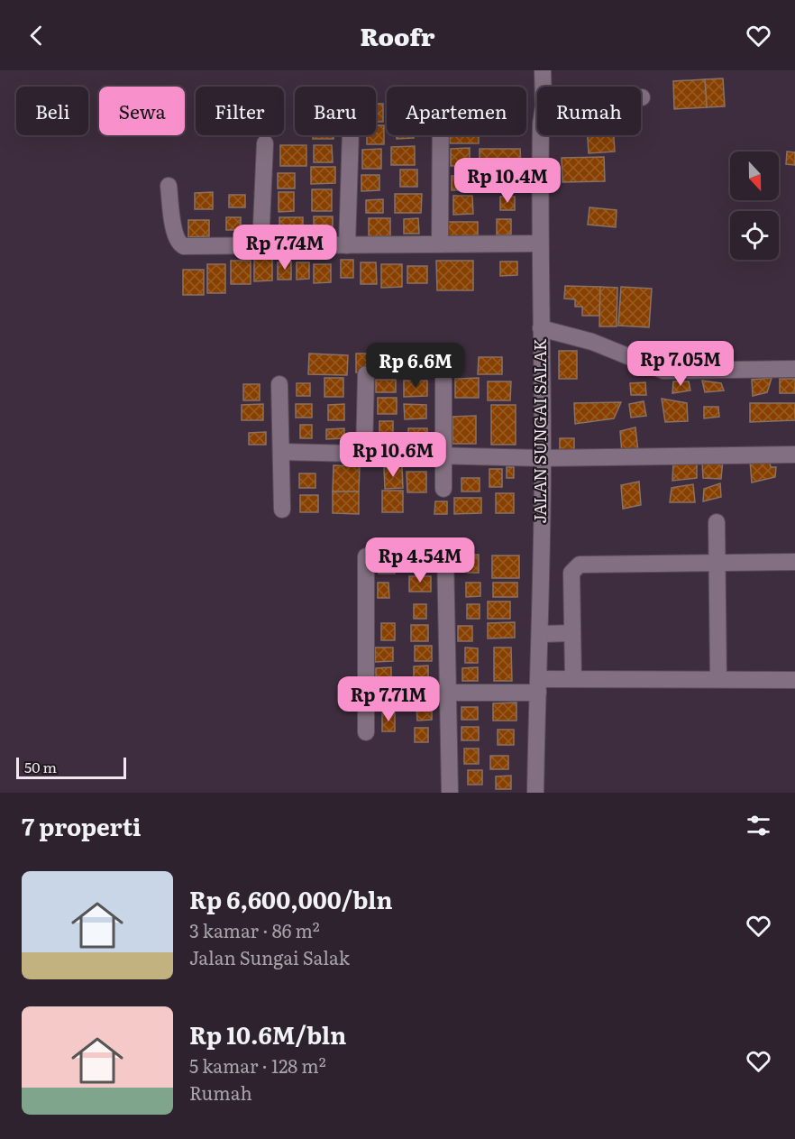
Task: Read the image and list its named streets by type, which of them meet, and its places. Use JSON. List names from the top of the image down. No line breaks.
{"streets":{"street":["JALAN SUNGAI SALAK"]},"scale_bar":"50 m","north":"bottom","page":{"header":"Roofr","chip":["Beli","Sewa","Filter","Baru","Apartemen","Rumah"],"price":["Rp 10.4M","Rp 7.74M","Rp 7.05M","Rp 6.6M","Rp 10.6M","Rp 4.54M","Rp 7.71M"],"scale":"50 m","heading":"7 properti","list":[{"name":"Rp 6,600,000/bln","note":"3 kamar · 86 m² · Jalan Sungai Salak"},{"name":"Rp 10.6M/bln","note":"5 kamar · 128 m² · Rumah"}]}}
